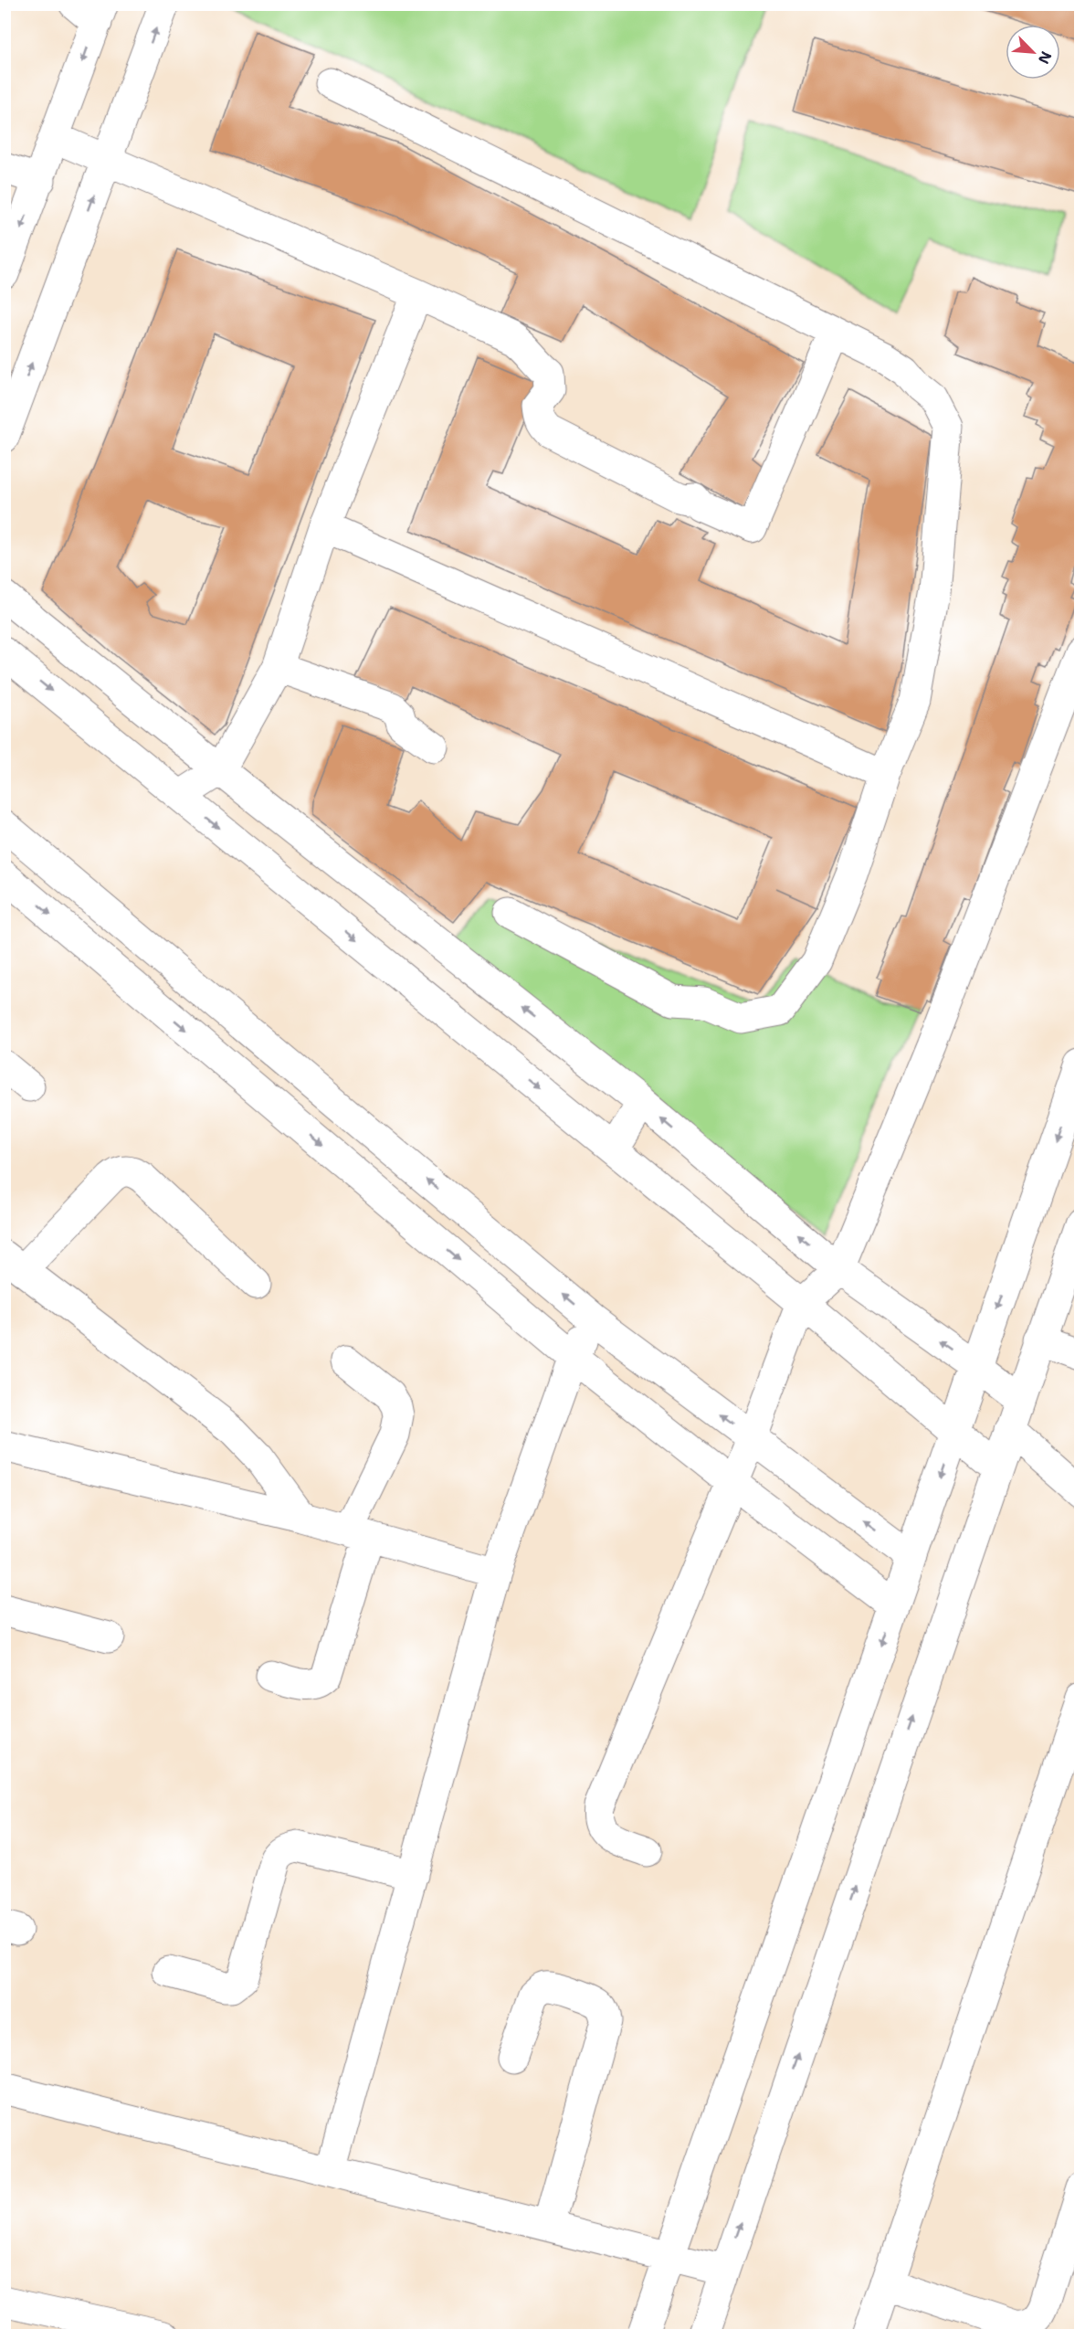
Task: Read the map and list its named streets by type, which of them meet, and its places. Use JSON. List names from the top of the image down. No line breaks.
{"north":"bottom right"}
